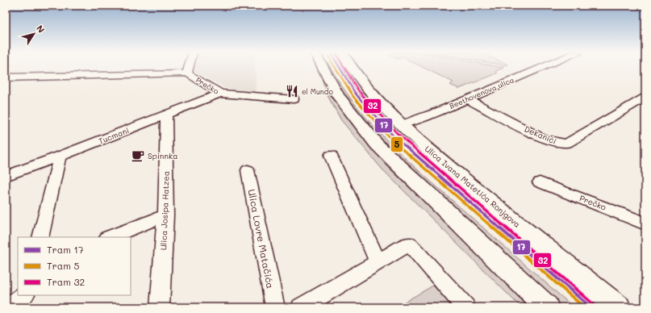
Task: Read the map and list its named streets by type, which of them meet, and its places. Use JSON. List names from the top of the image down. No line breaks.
{"streets":{"street":["Prečko","Beethovenova ulica","Dekanići","Tucmani","Ulica Ivana Matetića Ronjgova","Ulica Josipa Hatzea","Ulica Lovre Matačića"]},"crossings":[["Prečko","Tucmani"],["Beethovenova ulica","Dekanići"],["Beethovenova ulica","Ulica Ivana Matetića Ronjgova"],["Tucmani","Ulica Josipa Hatzea"]],"places":{"restaurant":["el Mundo"],"cafe":["Spinnka"]},"lines":["tram line 17","tram line 5","tram line 32"],"legend":["Tram 17","Tram 5","Tram 32"],"north":"top right"}
